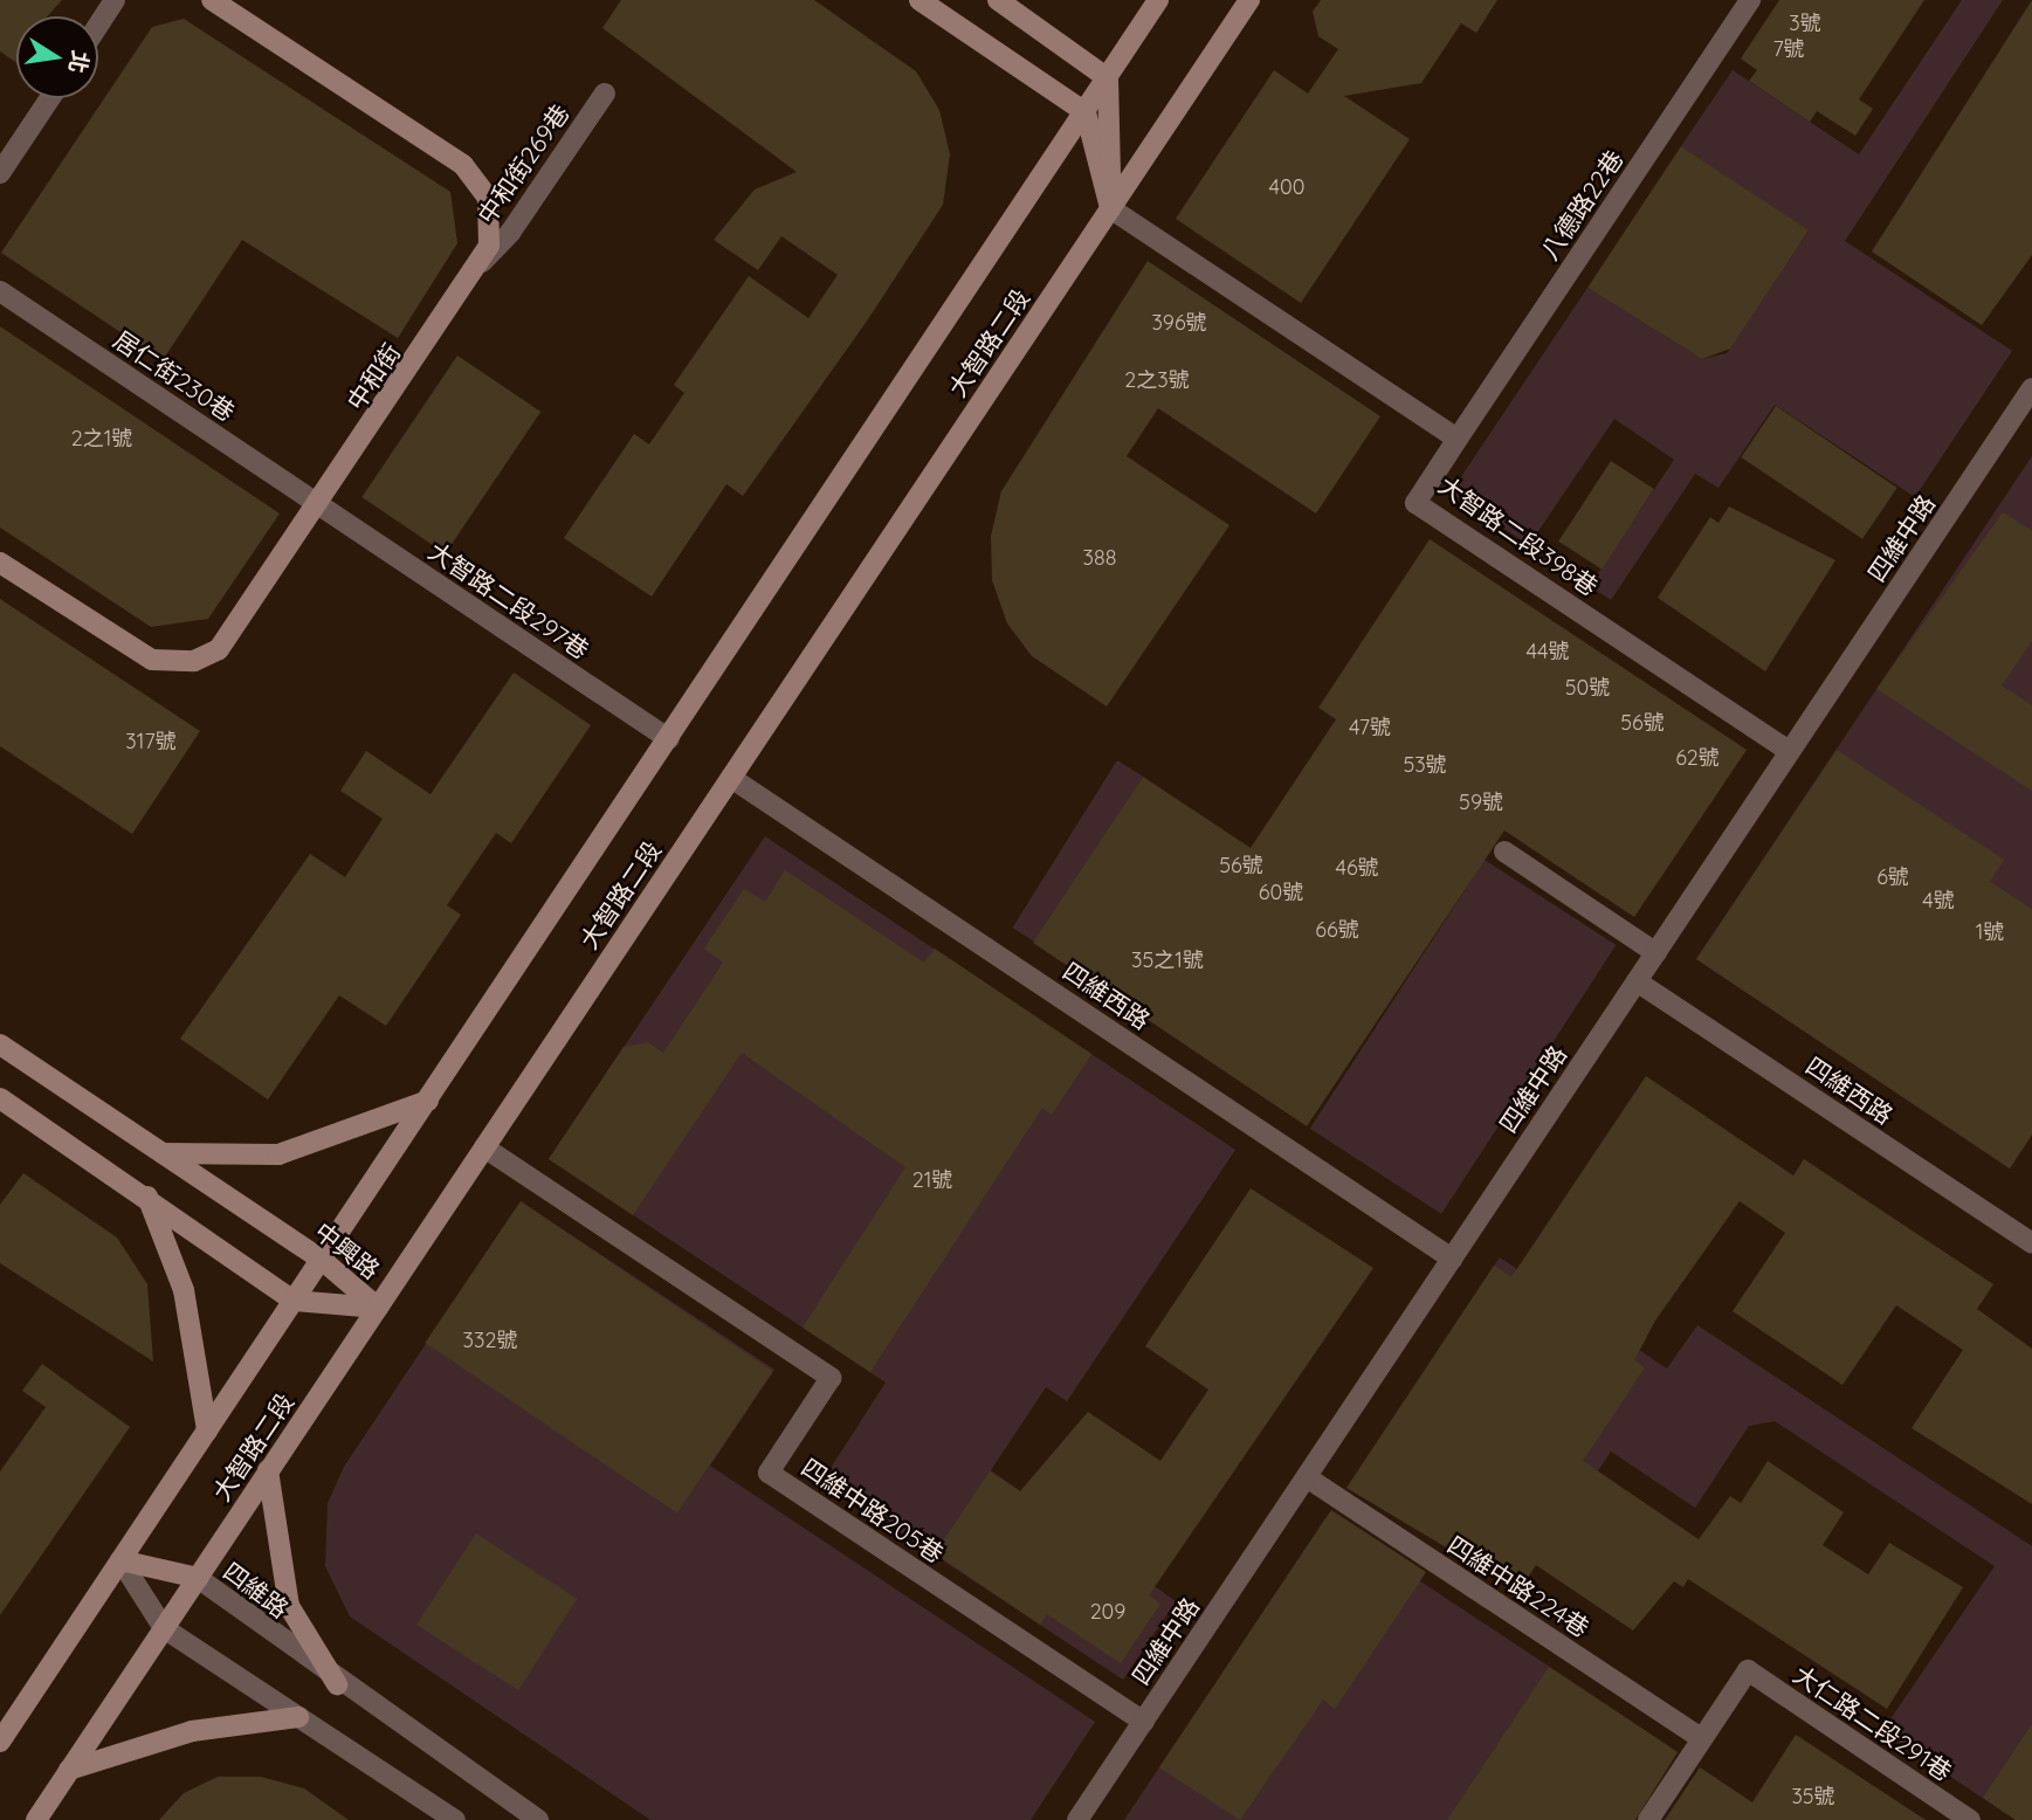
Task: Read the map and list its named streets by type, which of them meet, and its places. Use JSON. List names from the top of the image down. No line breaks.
{"streets":{"street":["中和街269巷","八德路22巷","大智路二段","居仁街230巷","中和街","大智路二段398巷","四維中路","大智路二段297巷","四維西路","中興路","四維中路205巷","四維中路224巷","四維路","大仁路二段291巷"]},"crossings":[["中和街269巷","中和街"],["八德路22巷","大智路二段398巷"],["大智路二段","大智路二段398巷"],["大智路二段","大智路二段297巷"],["大智路二段","四維西路"],["大智路二段","中興路"],["大智路二段","四維中路205巷"],["大智路二段","四維路"],["居仁街230巷","中和街"],["居仁街230巷","大智路二段297巷"],["中和街","大智路二段297巷"],["大智路二段398巷","四維中路"],["四維中路","四維西路"],["四維中路","四維中路205巷"],["四維中路","四維中路224巷"],["四維中路224巷","大仁路二段291巷"]],"house_numbers":["3號","7號","400","396號","2之3號","2之1號","388","44號","50號","56號","47號","317號","62號","53號","59號","56號","46號","6號","60號","4號","66號","1號","35之1號","21號","332號","209","35號"],"north":"right"}
